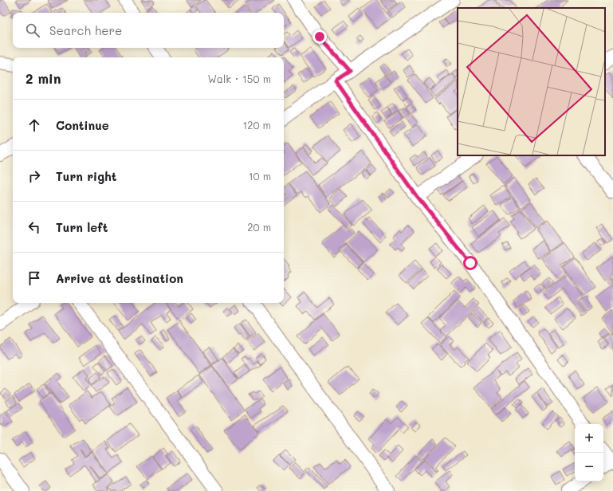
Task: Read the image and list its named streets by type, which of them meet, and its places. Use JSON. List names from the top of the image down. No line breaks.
{"page":{"search":"Search here","heading":["2 min","Walk · 150 m"],"list":[["Continue","120 m"],["Turn right","10 m"],["Turn left","20 m"],"Arrive at destination"],"map_buttons":["+","−"]}}
